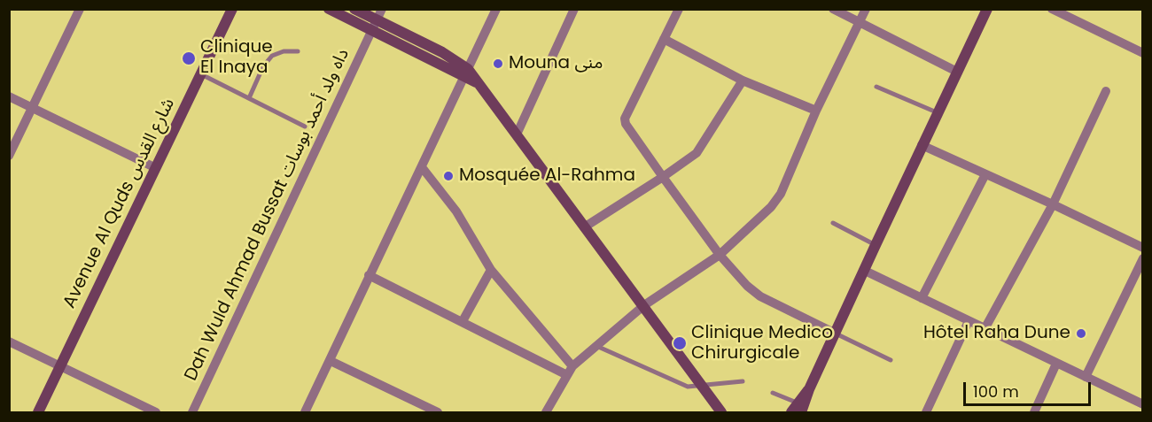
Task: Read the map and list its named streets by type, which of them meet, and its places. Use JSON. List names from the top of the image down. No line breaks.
{"streets":{"street":["Avenue Al Quds شارع القدس","Dah Wuld Ahmad Bussat داه ولد أحمد بوسات"]},"places":["Clinique El Inaya","Mouna منى","Mosquée Al-Rahma","Hôtel Raha Dune","Clinique Medico Chirurgicale"],"scale_bar":"100 m"}
